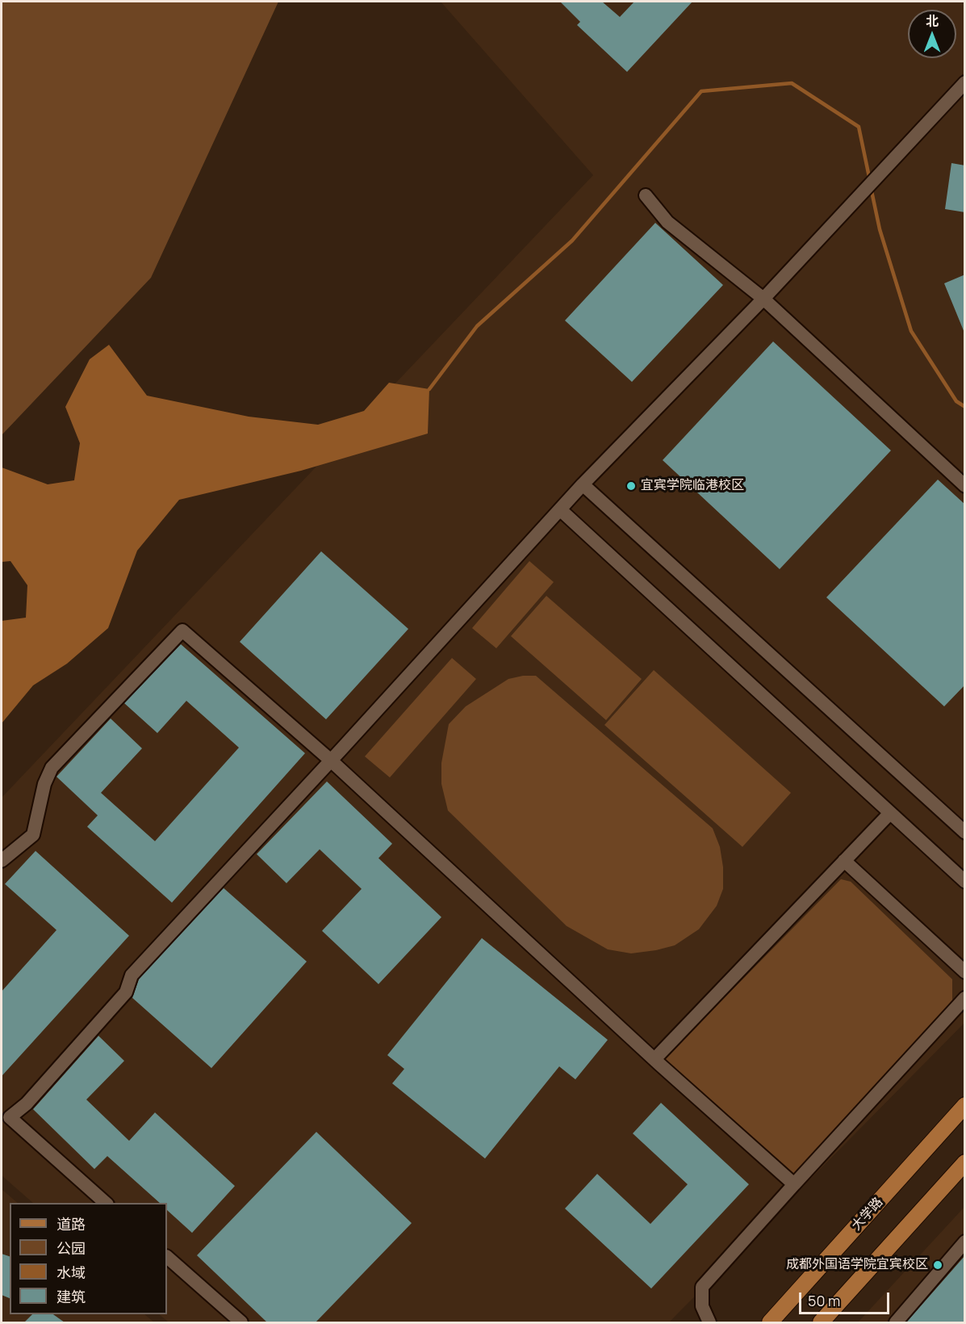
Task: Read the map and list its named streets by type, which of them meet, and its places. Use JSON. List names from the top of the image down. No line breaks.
{"streets":{"main road":["大学路"]},"places":["宜宾学院临港校区","成都外国语学院宜宾校区"],"legend":["道路","公园","水域","建筑"],"scale_bar":"50 m","north":"top"}
